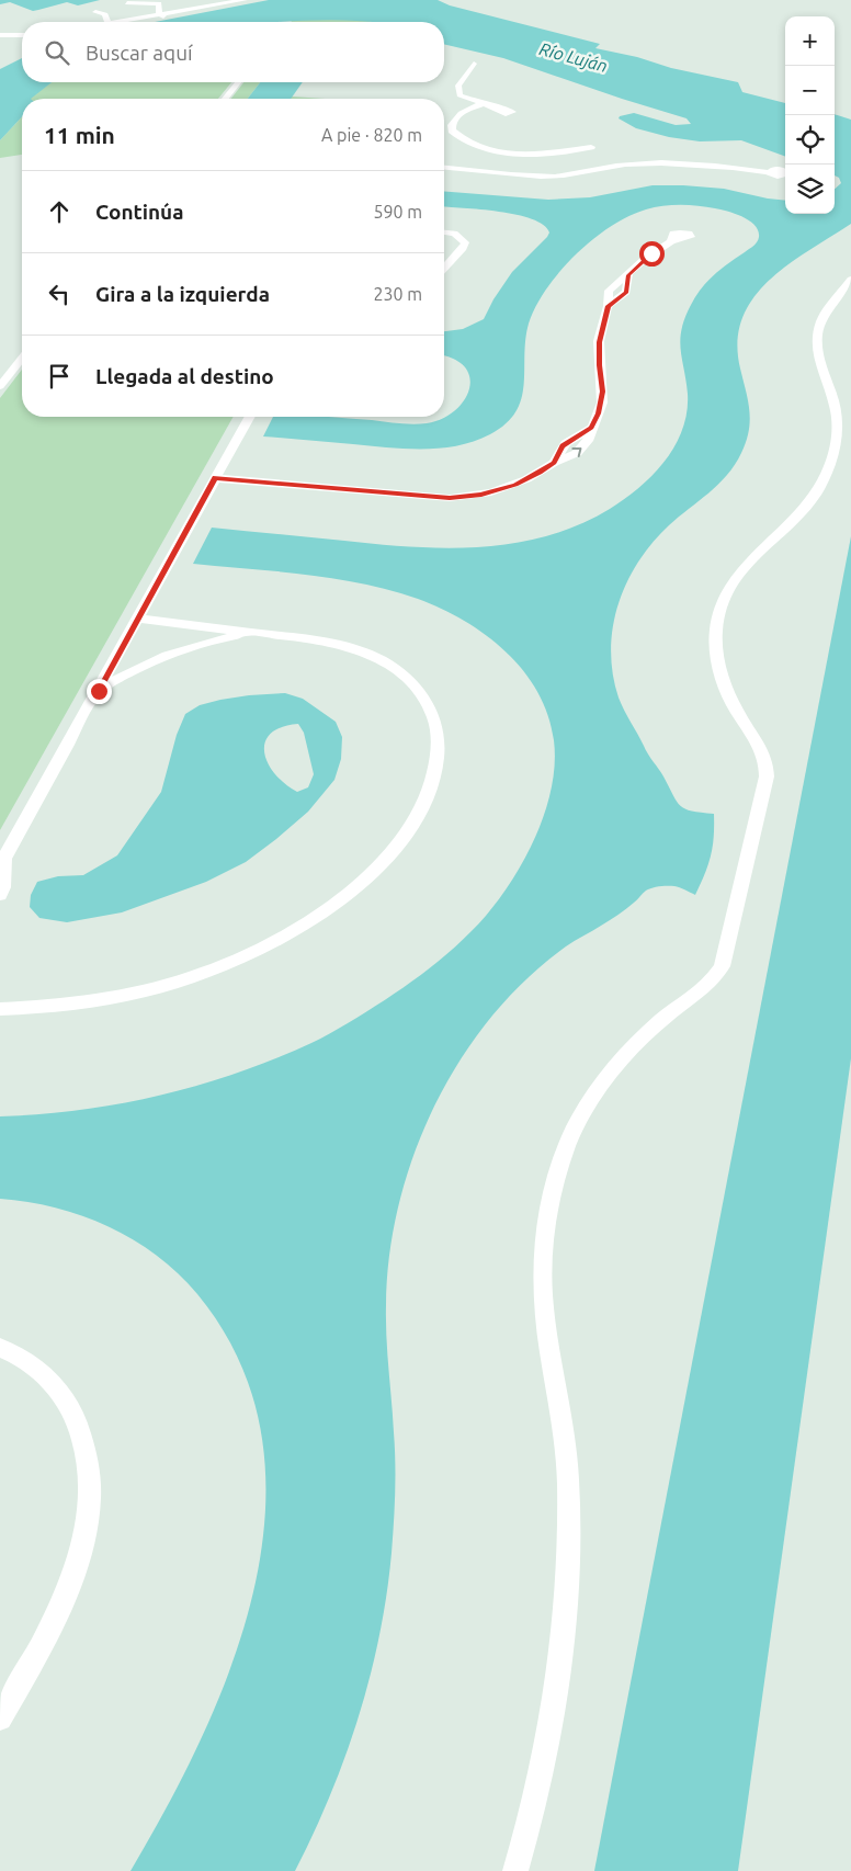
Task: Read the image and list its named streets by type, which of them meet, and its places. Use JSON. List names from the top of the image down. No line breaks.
{"water":["Río Luján"],"page":{"map_buttons":["+","−"],"search":"Buscar aquí","heading":["11 min","A pie · 820 m"],"list":[["Continúa","590 m"],["Gira a la izquierda","230 m"],"Llegada al destino"]}}
